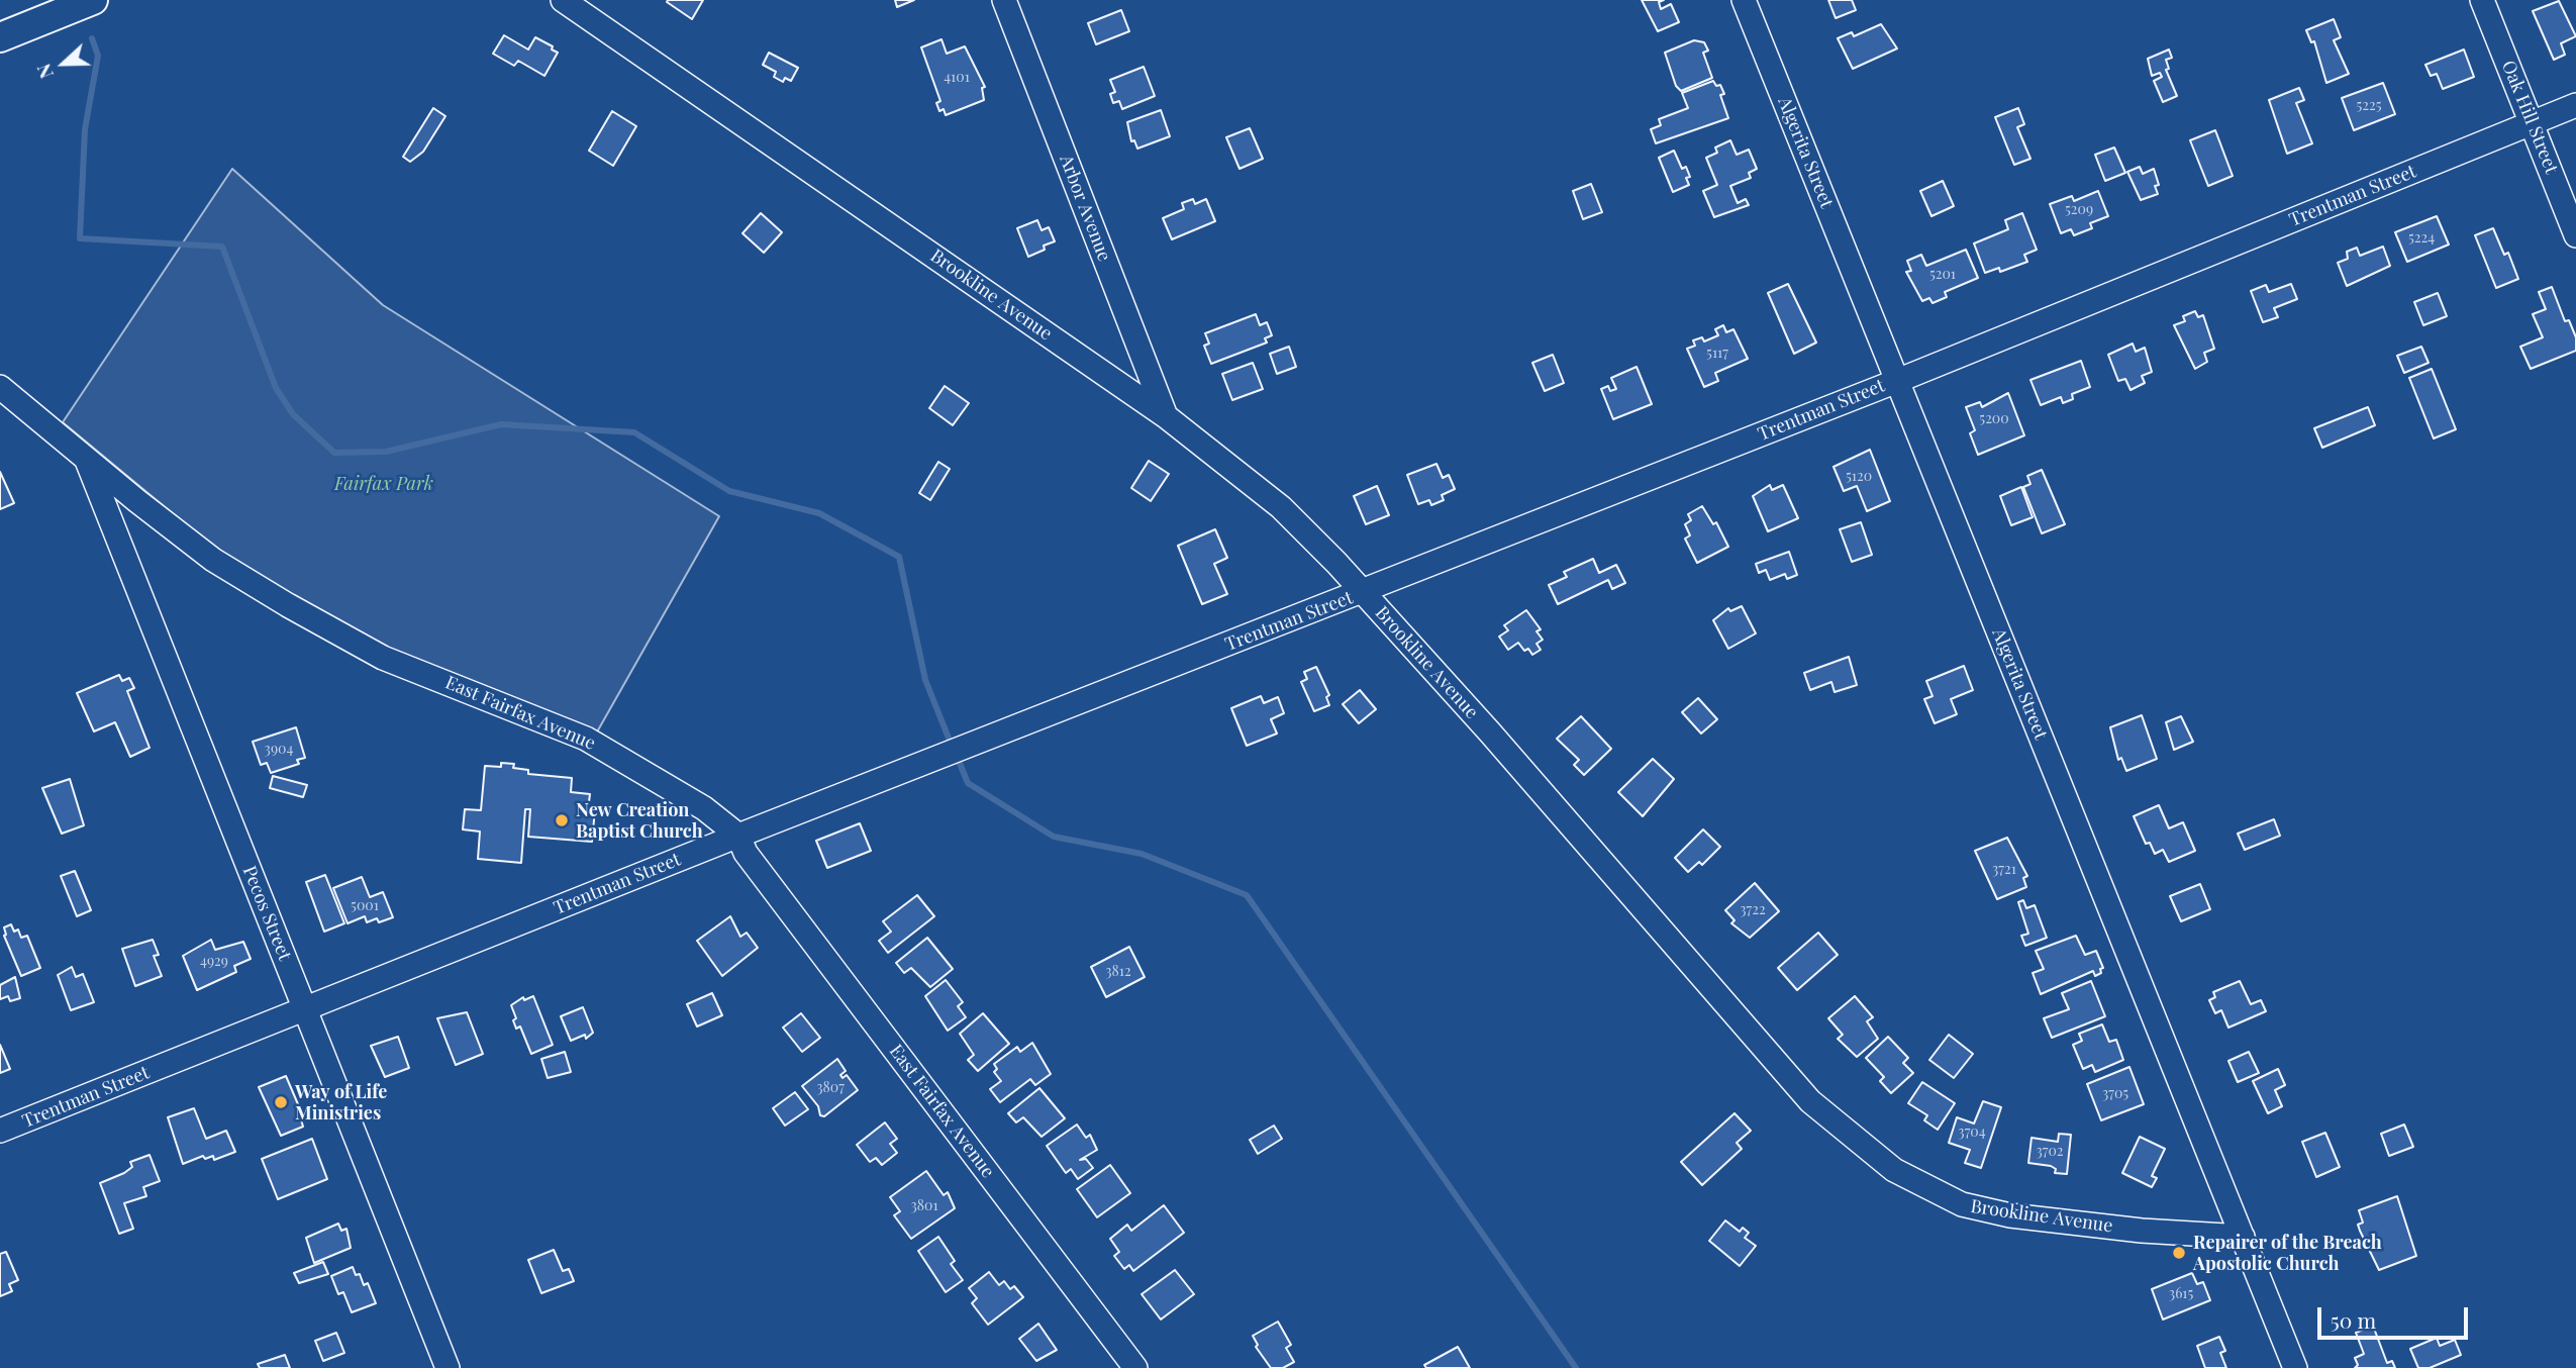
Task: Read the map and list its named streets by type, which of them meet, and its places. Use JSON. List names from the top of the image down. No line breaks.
{"streets":{"street":["Oak Hill Street","Algerita Street","Trentman Street","Arbor Avenue","Brookline Avenue","East Fairfax Avenue","Pecos Street"]},"crossings":[["Oak Hill Street","Trentman Street"],["Algerita Street","Trentman Street"],["Algerita Street","Brookline Avenue"],["Trentman Street","Brookline Avenue"],["Trentman Street","East Fairfax Avenue"],["Trentman Street","Pecos Street"],["Arbor Avenue","Brookline Avenue"],["East Fairfax Avenue","Pecos Street"]],"parks":["Fairfax Park"],"places":["New Creation Baptist Church","Way of Life Ministries","Repairer of the Breach Apostolic Church"],"house_numbers":["4101","5225","5209","5224","5201","5117","5200","5120","3904","3721","5001","3722","4929","3812","3807","3705","3704","3702","3801","3615"],"scale_bar":"50 m","north":"left"}
